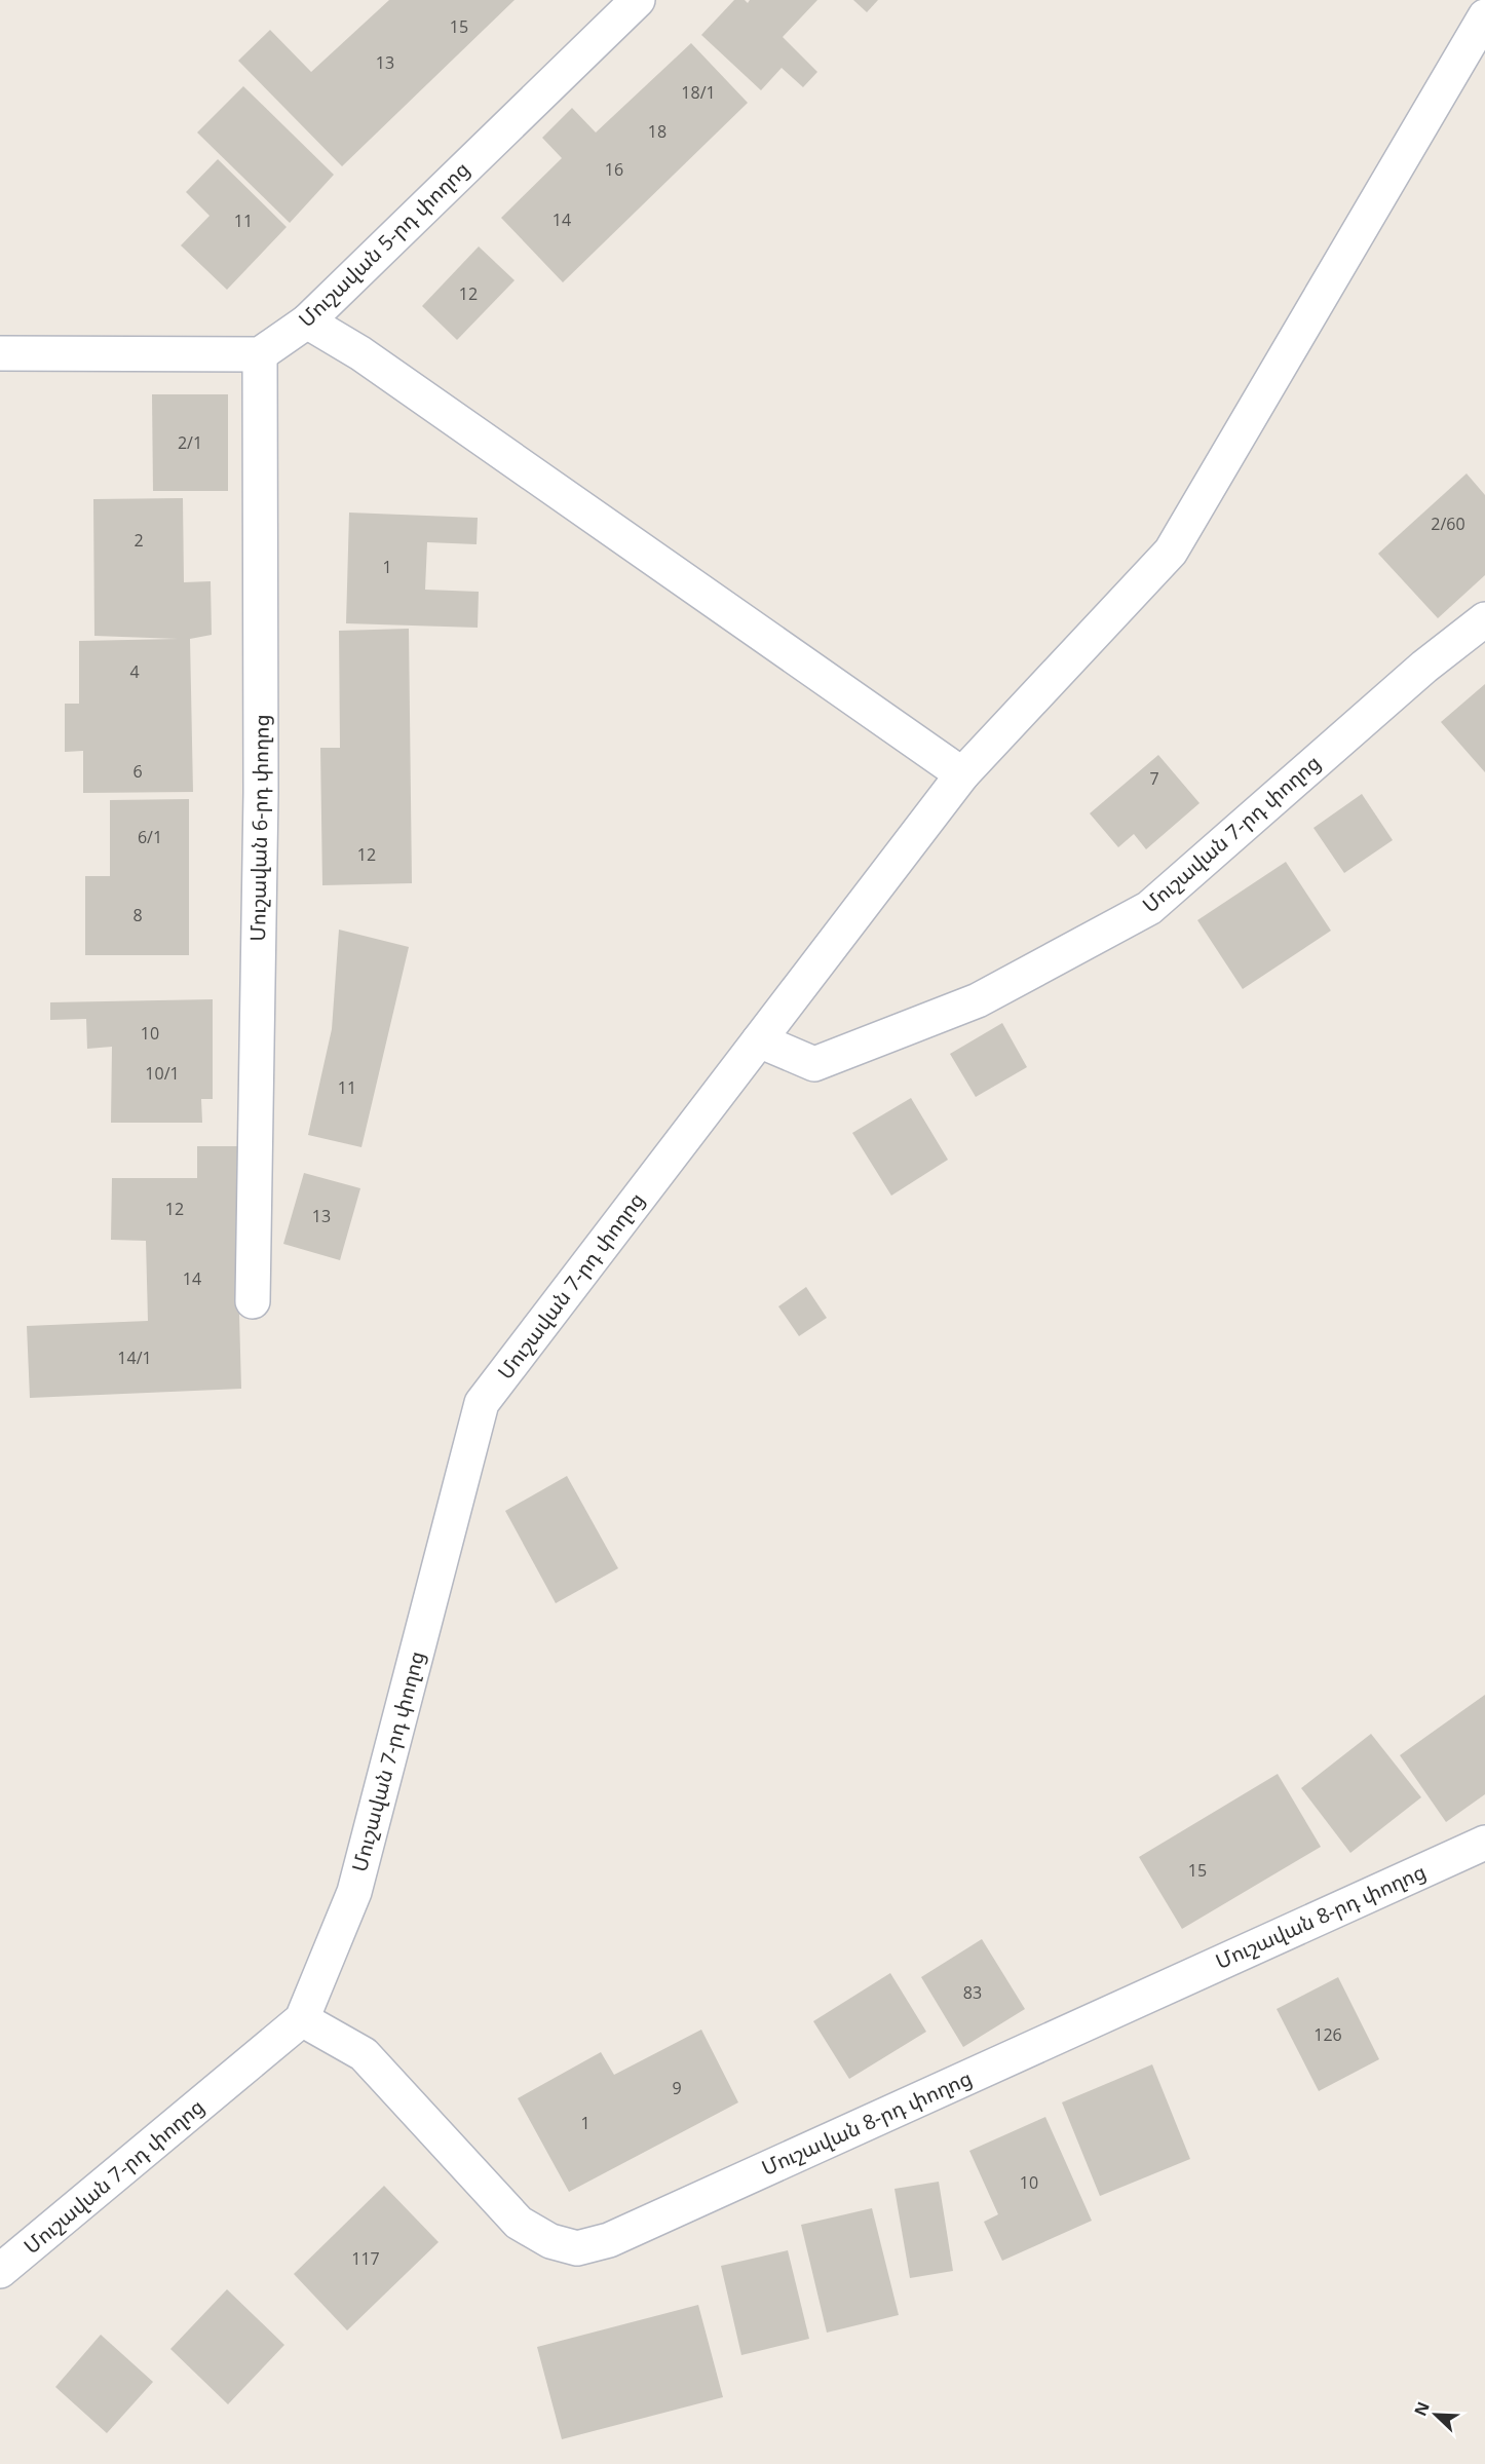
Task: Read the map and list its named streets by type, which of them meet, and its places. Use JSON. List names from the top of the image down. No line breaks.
{"streets":{"street":["Մուշավան 5-րդ փողոց","Մուշավան 6-րդ փողոց","Մուշավան 7-րդ փողոց","Մուշավան 8-րդ փողոց"]},"crossings":[["Մուշավան 5-րդ փողոց","Մուշավան 6-րդ փողոց"],["Մուշավան 7-րդ փողոց","Մուշավան 8-րդ փողոց"]],"house_numbers":["15","13","18/1","18","16","14","11","12","2/1","2/60","2","1","4","6","7","6/1","12","8","10","10/1","11","12","13","14","14/1","15","83","126","9","1","10","117"],"north":"top left"}
